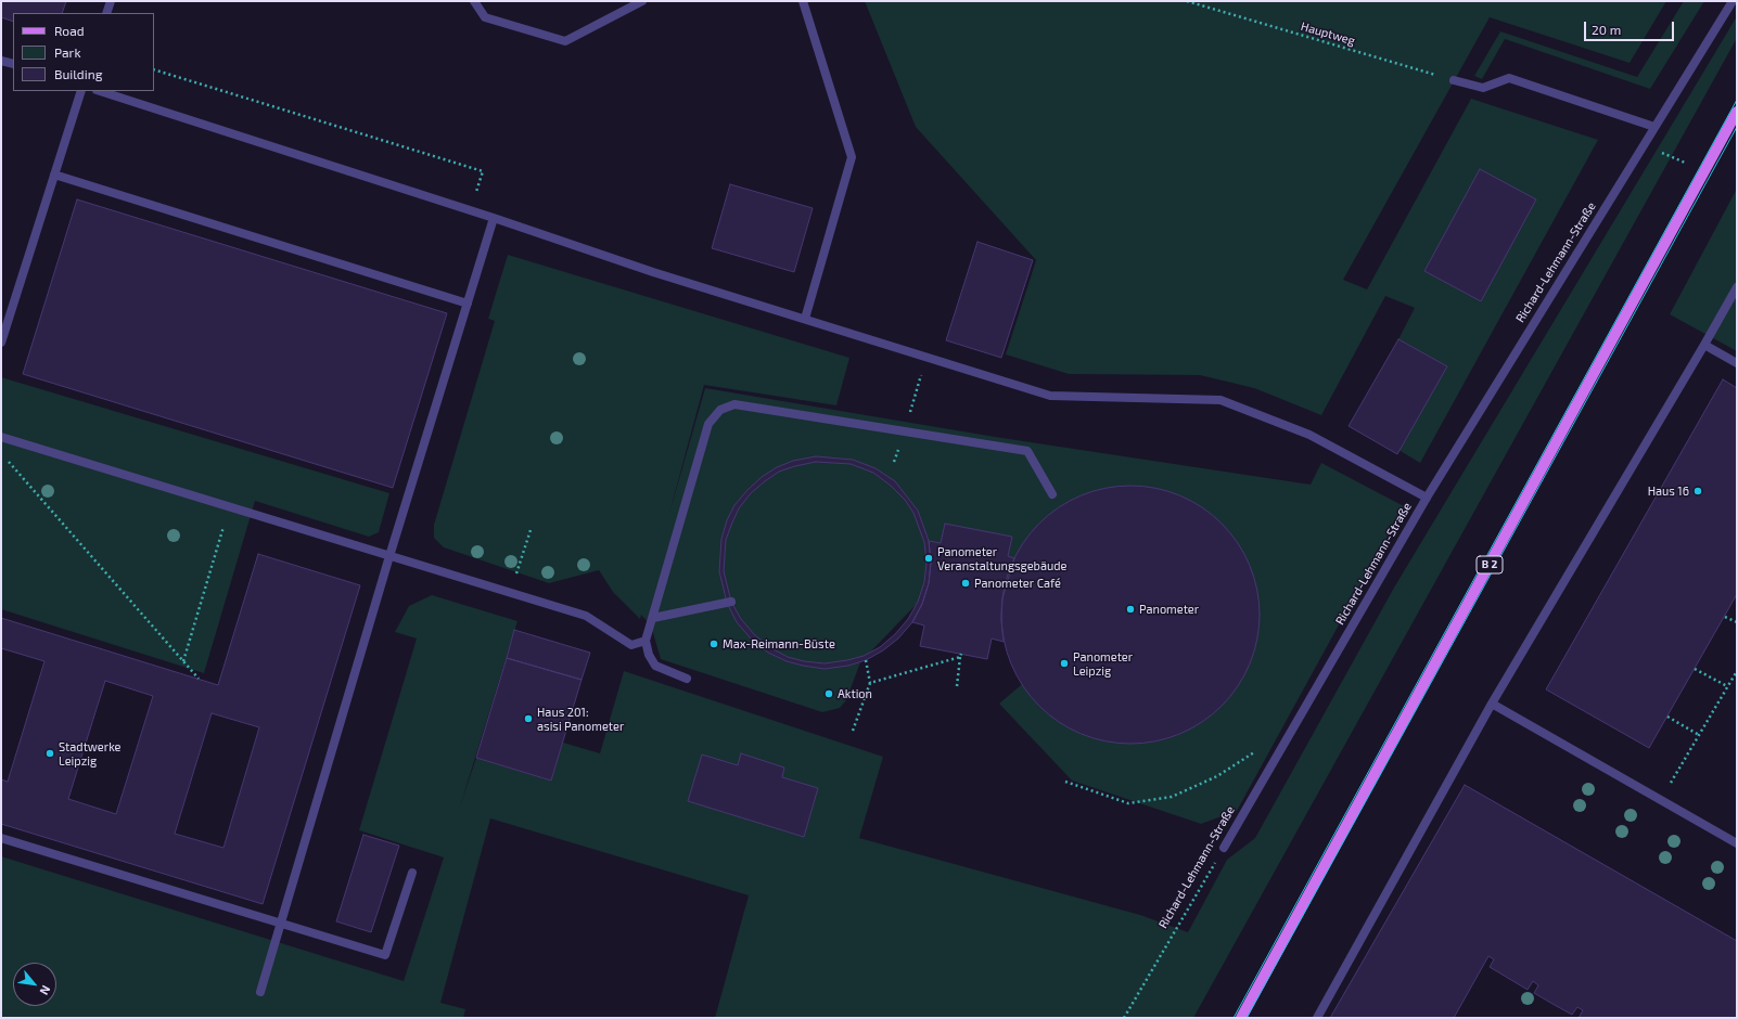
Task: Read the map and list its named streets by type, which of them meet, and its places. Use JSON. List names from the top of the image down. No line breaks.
{"streets":{"main road":["B 2"],"street":["Richard-Lehmann-Straße"],"path":["Hauptweg"]},"places":["Haus 16","Panometer Veranstaltungsgebäude","Panometer Café","Panometer","Max-Reimann-Büste","Panometer Leipzig","Aktion","Haus 201: asisi Panometer","Stadtwerke Leipzig"],"legend":["Road","Park","Building"],"scale_bar":"20 m","north":"bottom right"}
